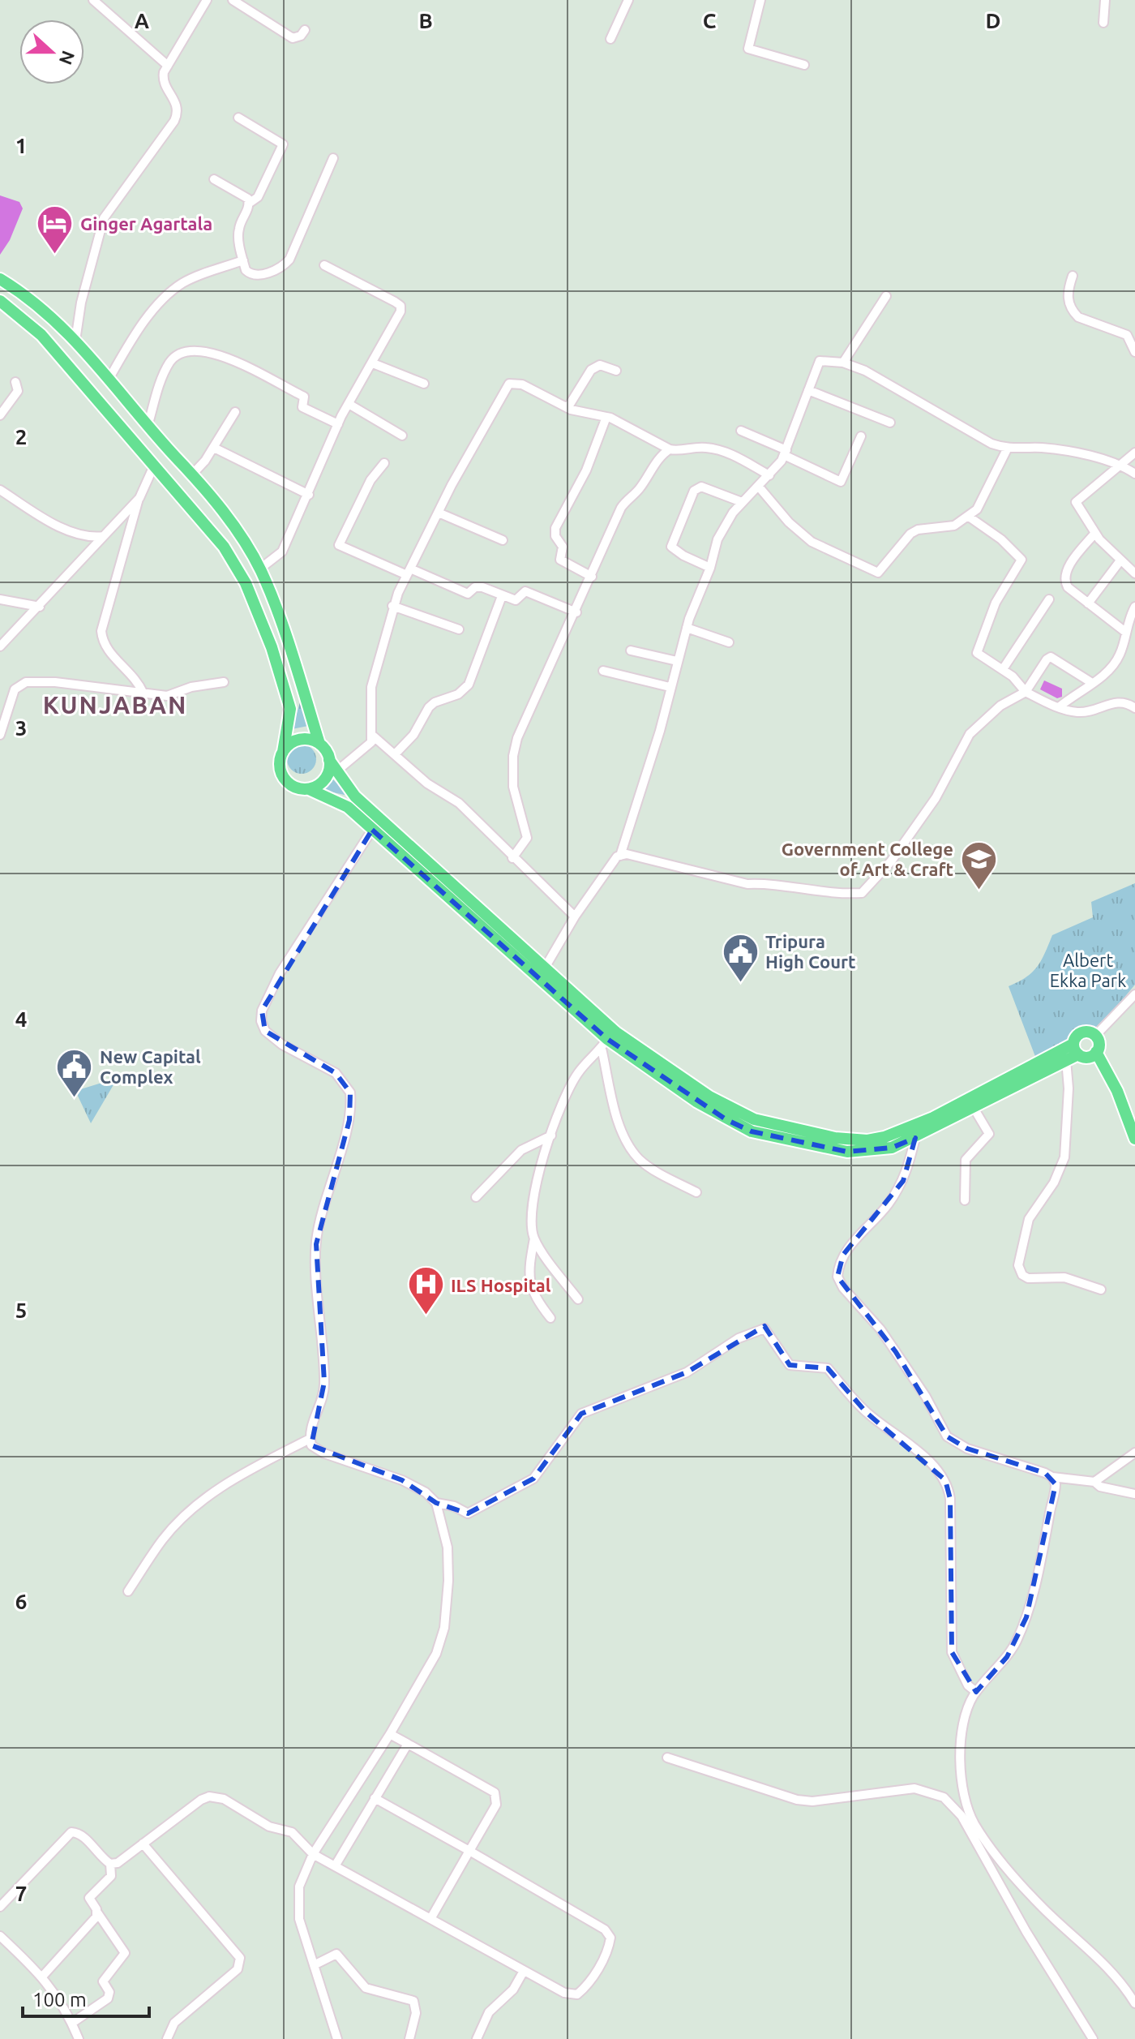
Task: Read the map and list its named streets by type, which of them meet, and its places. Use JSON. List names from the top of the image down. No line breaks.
{"districts":["KUNJABAN"],"parks":["Albert Ekka Park"],"places":{"hotel":["Ginger Agartala"],"school or university":["Government College of Art & Craft"],"public building":["Tripura High Court","New Capital Complex"],"hospital":["ILS Hospital"]},"scale_bar":"100 m","north":"right","grid":{"columns":["A","B","C","D"],"rows":["1","2","3","4","5","6","7"]}}
